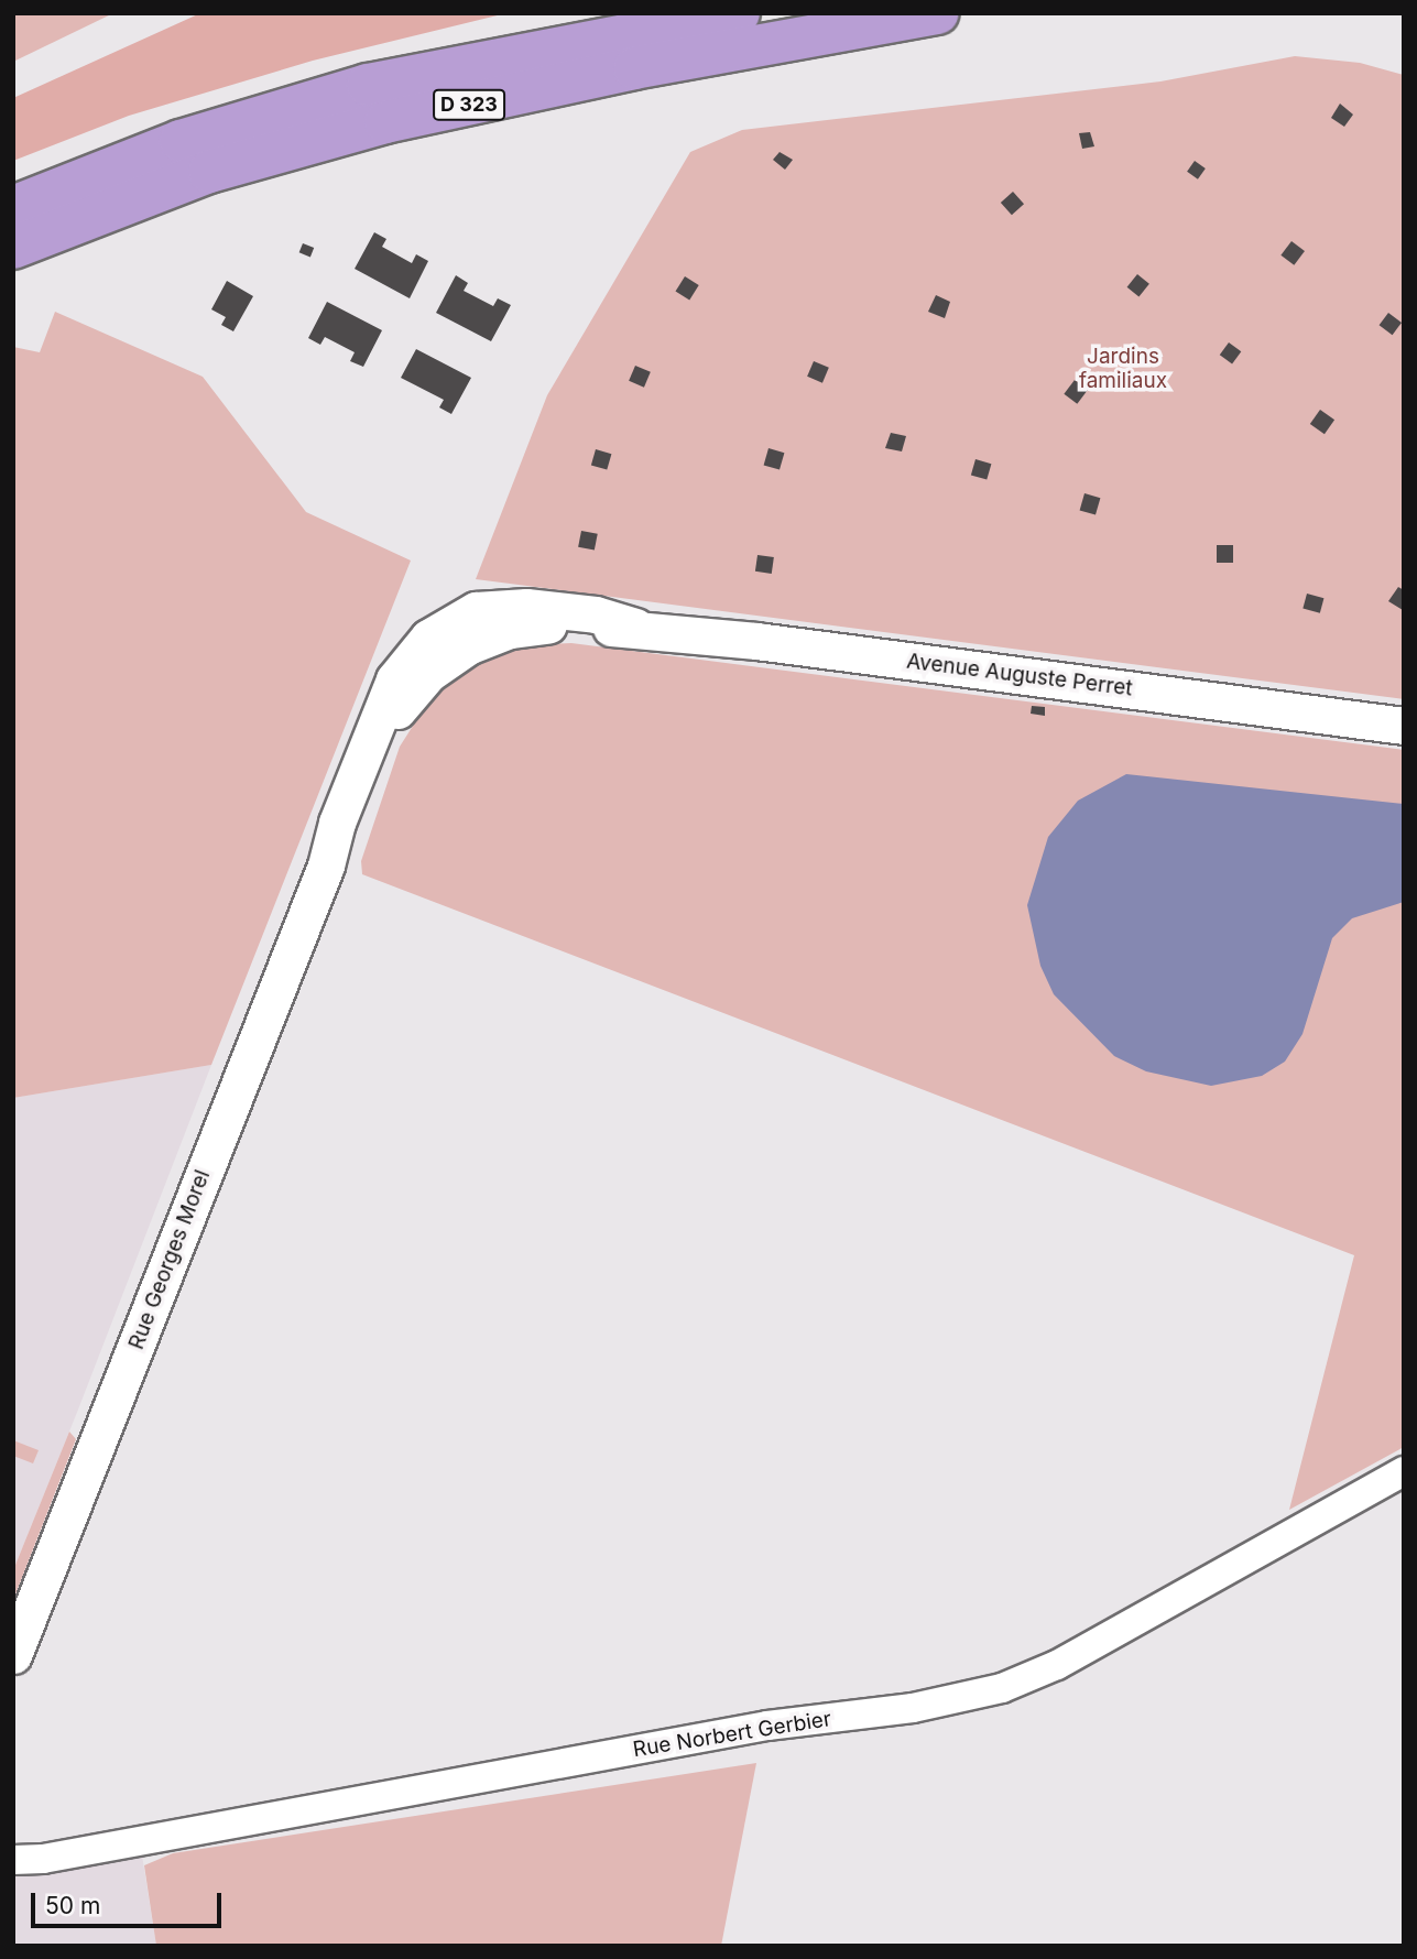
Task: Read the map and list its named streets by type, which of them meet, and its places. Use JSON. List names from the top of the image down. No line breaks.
{"streets":{"highway":["D 323"],"street":["Avenue Auguste Perret","Rue Georges Morel","Rue Norbert Gerbier"]},"crossings":[["Avenue Auguste Perret","Rue Georges Morel"]],"parks":["Jardins familiaux"],"scale_bar":"50 m"}
